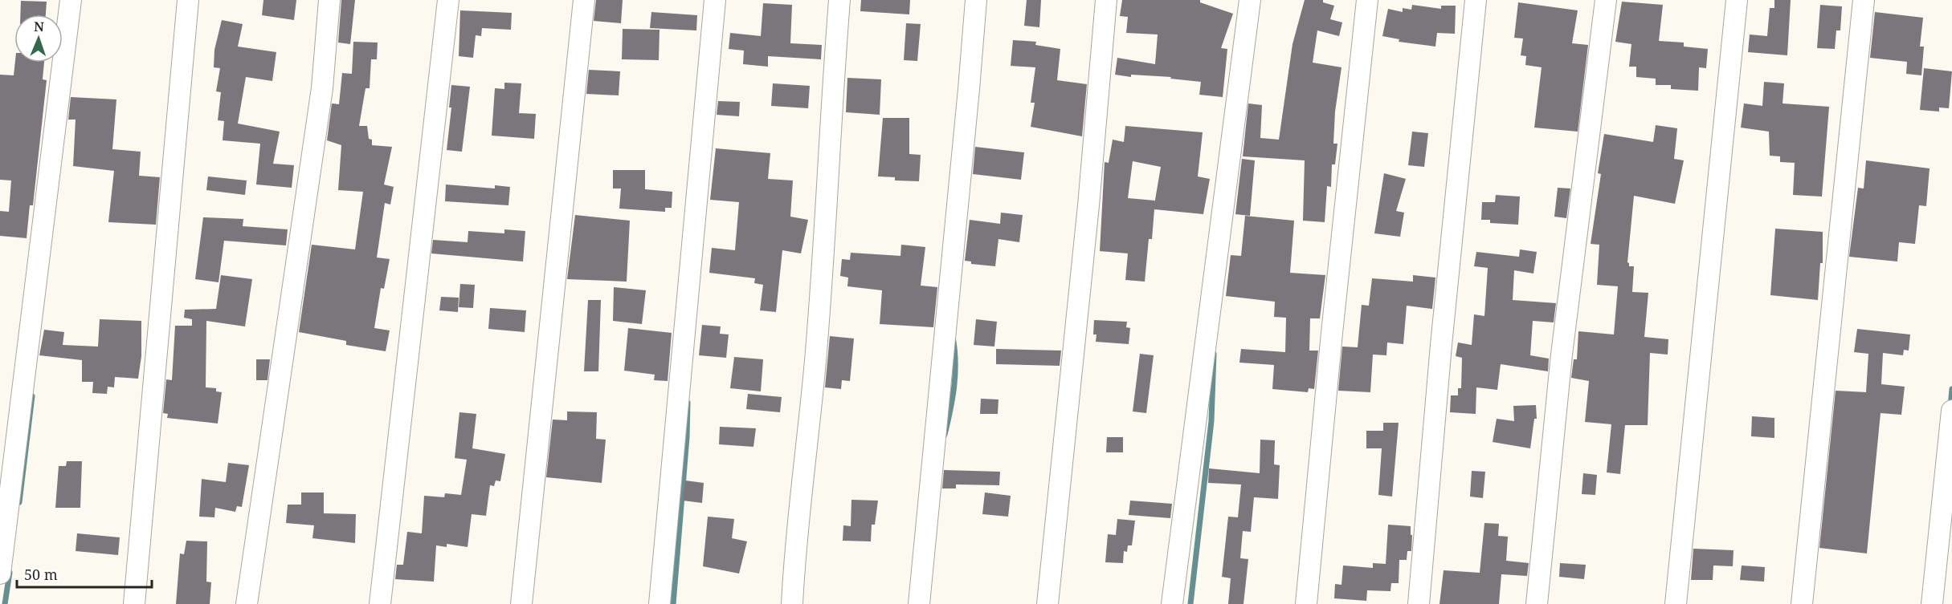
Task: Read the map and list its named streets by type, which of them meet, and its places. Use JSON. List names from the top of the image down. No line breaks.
{"scale_bar":"50 m","north":"top"}
